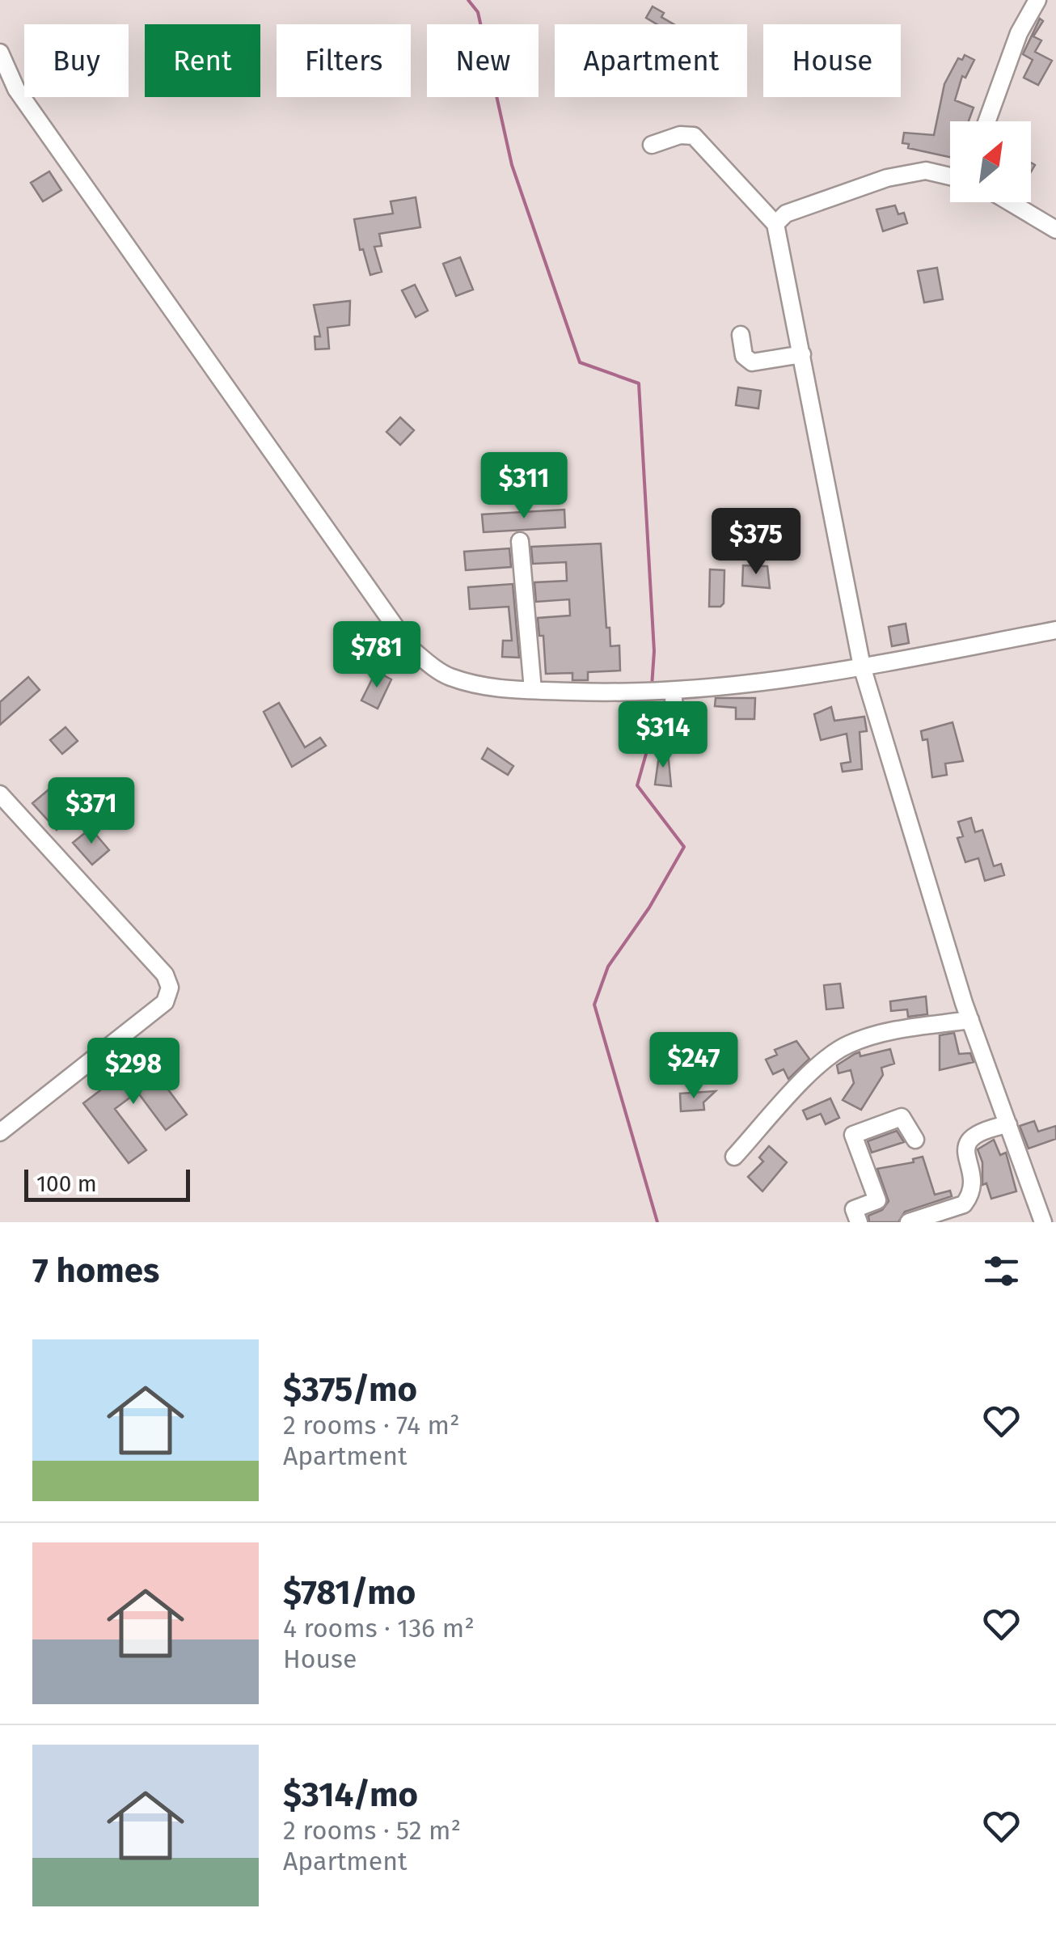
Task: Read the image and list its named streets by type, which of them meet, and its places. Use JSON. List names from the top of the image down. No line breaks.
{"scale_bar":"100 m","north":"top right","page":{"chip":["Buy","Rent","Filters","New","Apartment","House"],"price":["$311","$375","$781","$314","$371","$247","$298"],"scale":"100 m","heading":"7 homes","list":[{"name":"$375/mo","note":"2 rooms · 74 m² · Apartment"},{"name":"$781/mo","note":"4 rooms · 136 m² · House"},{"name":"$314/mo","note":"2 rooms · 52 m² · Apartment"}]}}
